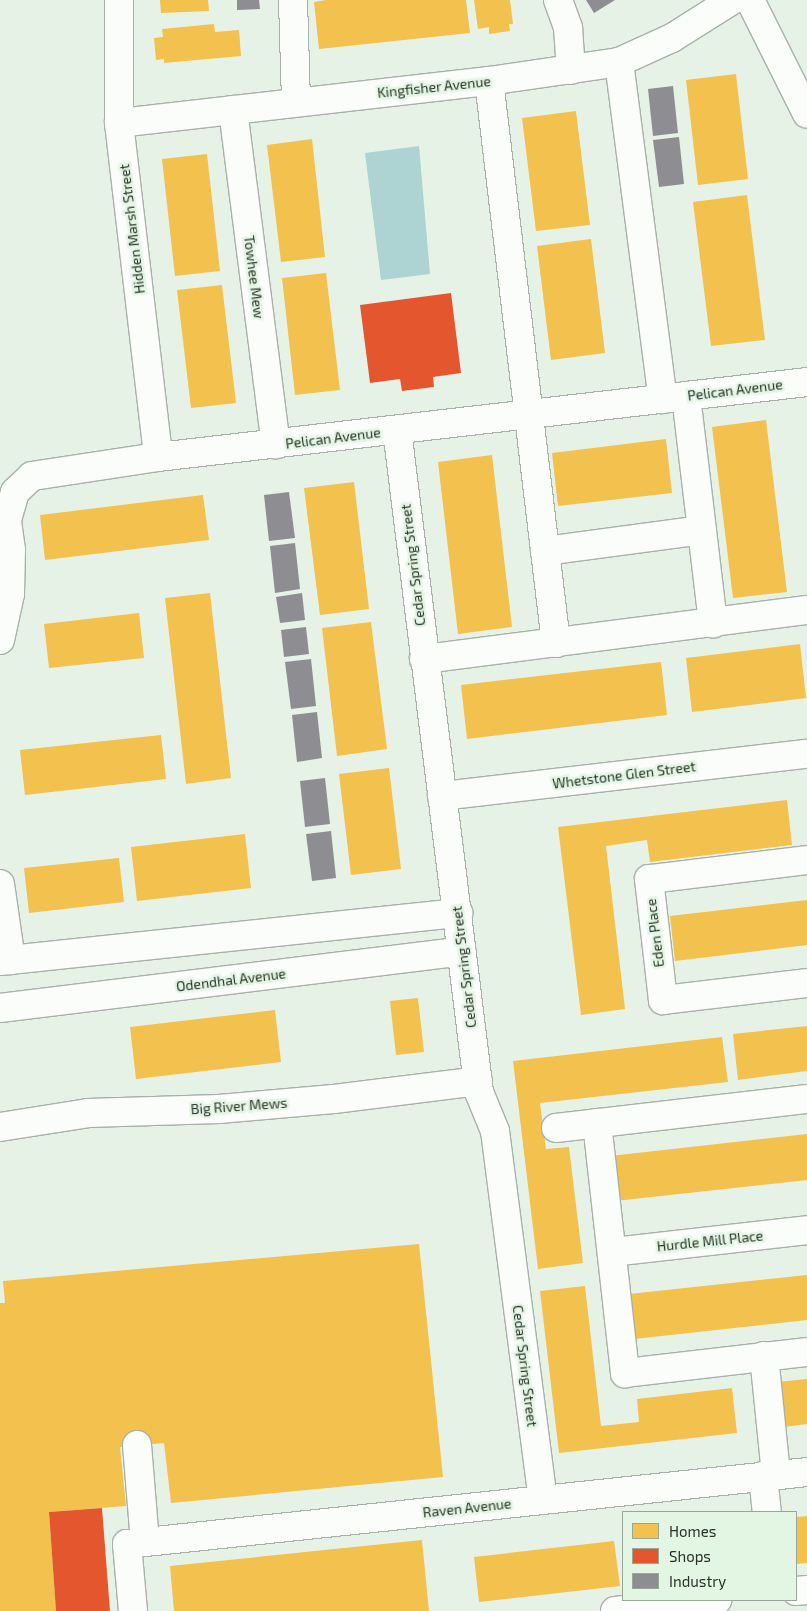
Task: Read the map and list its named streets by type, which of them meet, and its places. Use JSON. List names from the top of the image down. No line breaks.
{"streets":{"street":["Kingfisher Avenue","Hidden Marsh Street","Towhee Mew","Pelican Avenue","Cedar Spring Street","Whetstone Glen Street","Eden Place","Odendhal Avenue","Big River Mews","Hurdle Mill Place","Raven Avenue"]},"crossings":[["Kingfisher Avenue","Hidden Marsh Street"],["Kingfisher Avenue","Towhee Mew"],["Hidden Marsh Street","Pelican Avenue"],["Towhee Mew","Pelican Avenue"],["Pelican Avenue","Cedar Spring Street"],["Cedar Spring Street","Whetstone Glen Street"],["Cedar Spring Street","Odendhal Avenue"],["Cedar Spring Street","Big River Mews"],["Cedar Spring Street","Raven Avenue"]],"legend":["Homes","Shops","Industry"]}
